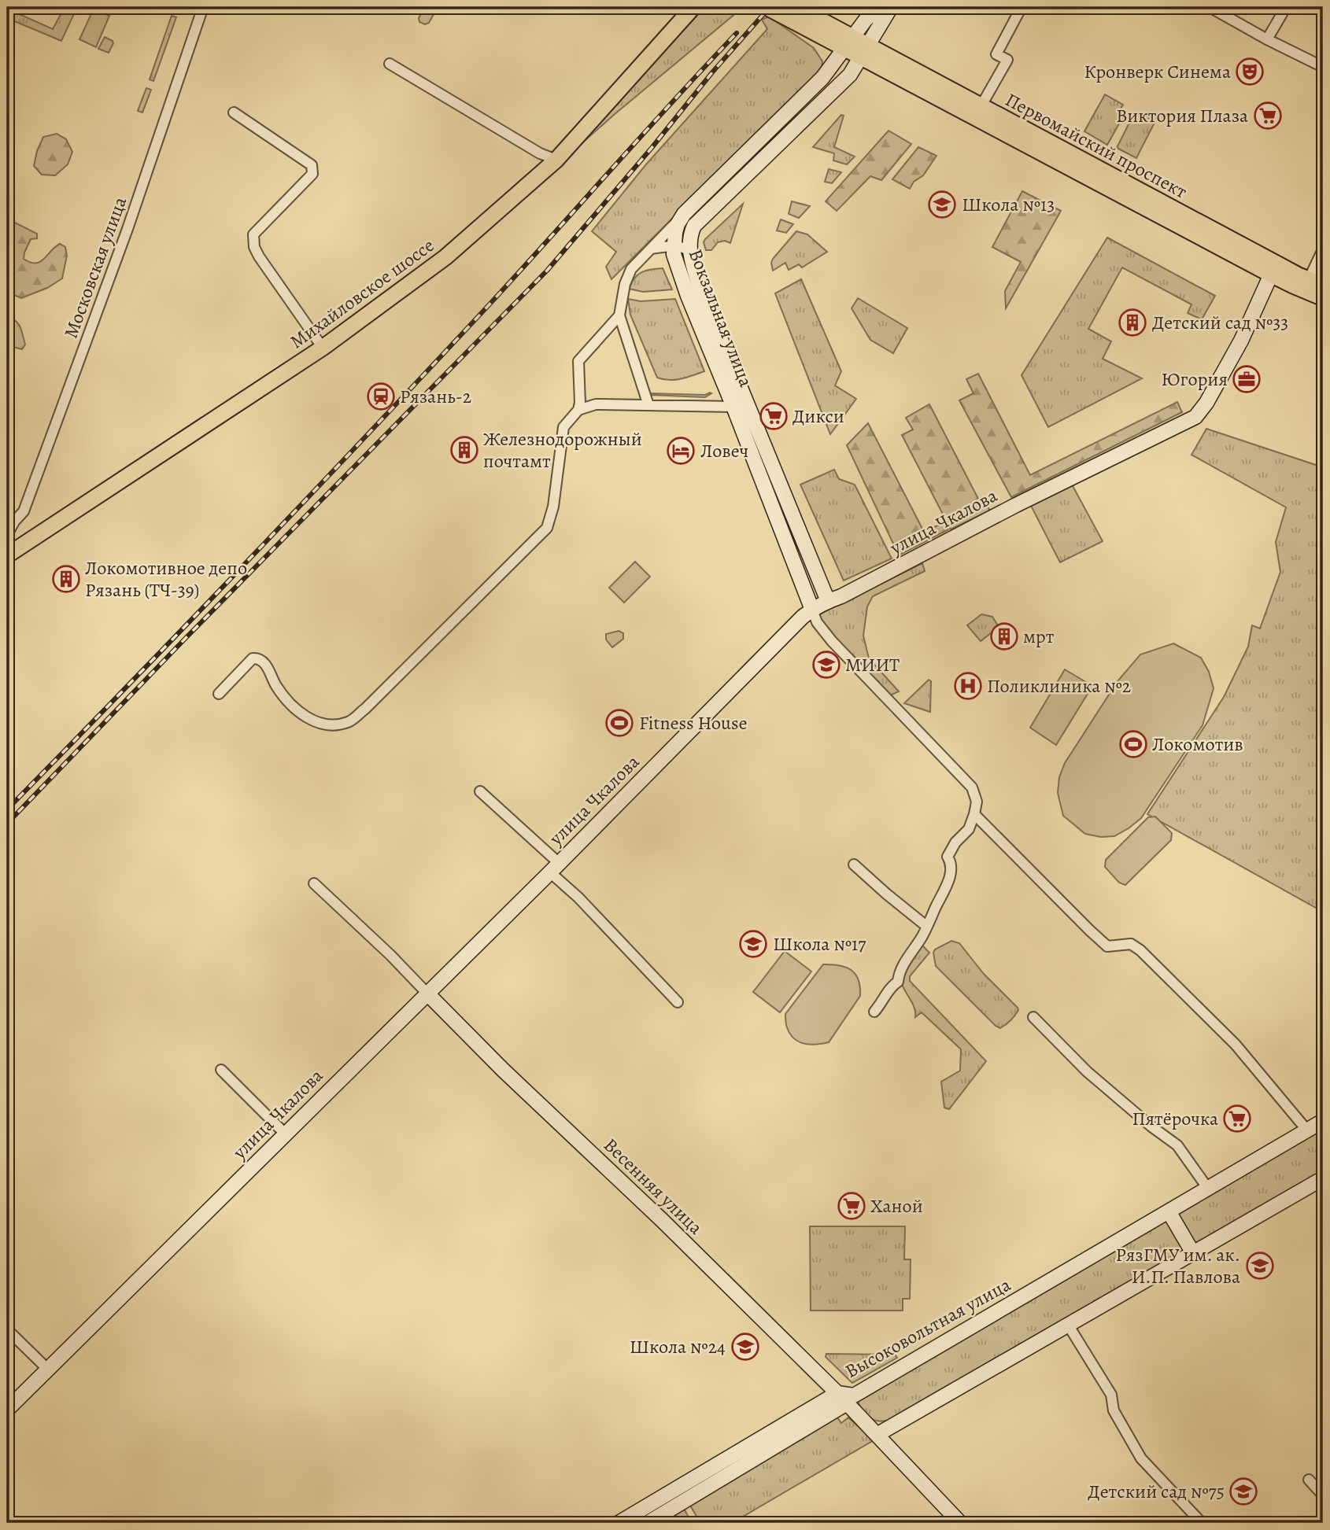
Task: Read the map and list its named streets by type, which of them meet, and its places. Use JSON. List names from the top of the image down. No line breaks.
{"streets":{"main road":["Первомайский проспект","Михайловское шоссе"],"street":["Московская улица","Вокзальная улица","улица Чкалова","Весенняя улица","Высоковольтная улица"]},"crossings":[["Первомайский проспект","Вокзальная улица"],["Первомайский проспект","улица Чкалова"],["Вокзальная улица","улица Чкалова"],["улица Чкалова","Весенняя улица"],["Весенняя улица","Высоковольтная улица"]],"places":{"theatre":["Кронверк Синема"],"supermarket":["Виктория Плаза","Дикси","Пятёрочка","Ханой"],"school or university":["Школа №13","МИИТ","Школа №17","РязГМУ им. ак. И.П. Павлова","Школа №24","Детский сад №75"],"building":["Детский сад №33","Железнодорожный почтамт","Локомотивное депо Рязань (ТЧ-39)","мрт"],"office":["Югория"],"station":["Рязань-2"],"hotel":["Ловеч"],"hospital":["Поликлиника №2"],"sports":["Fitness House","Локомотив"]}}
